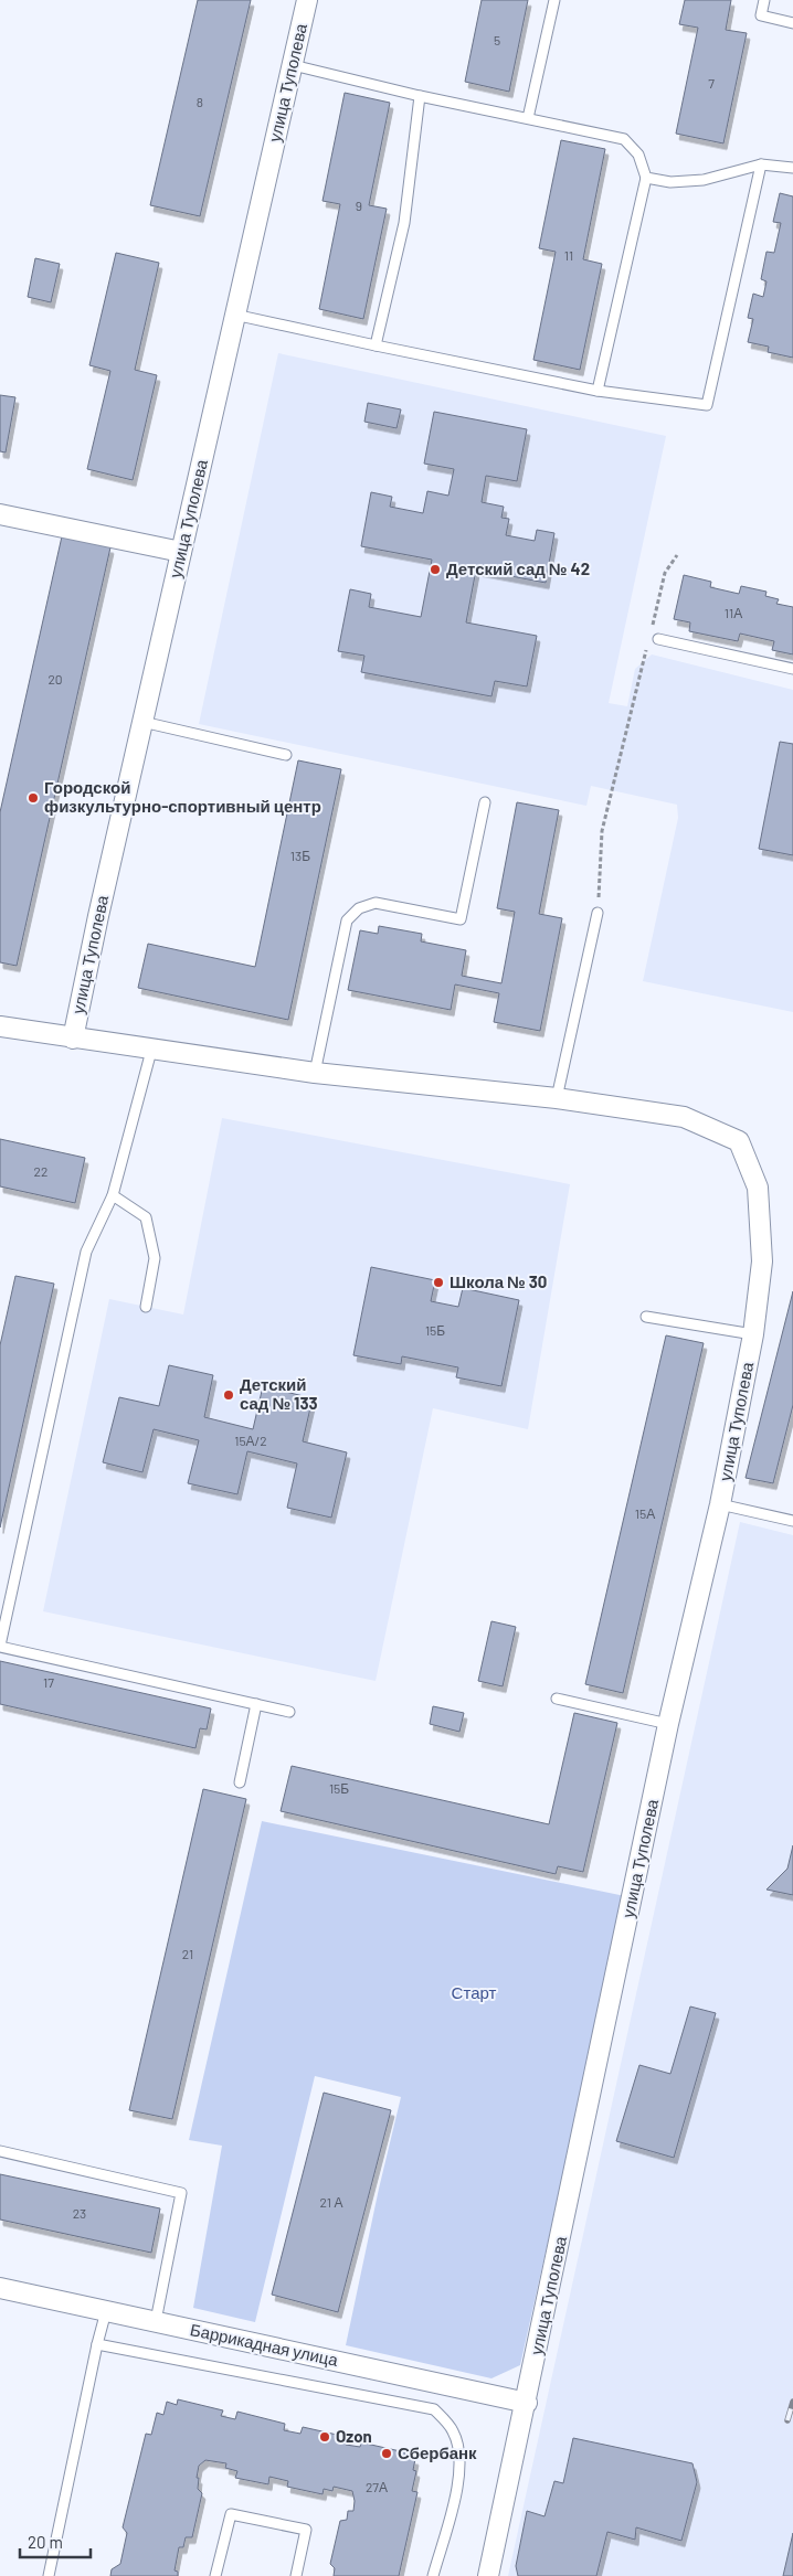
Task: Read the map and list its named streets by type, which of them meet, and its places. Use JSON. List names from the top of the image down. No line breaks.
{"streets":{"street":["улица Туполева","Баррикадная улица"]},"crossings":[["улица Туполева","Баррикадная улица"]],"parks":["Старт"],"places":["Детский сад № 42","Городской физкультурно-спортивный центр","Школа № 30","Детский сад № 133","Ozon","Сбербанк"],"house_numbers":["5","7","8","9","11","11А","20","13Б","22","15Б","15А/2","15А","17","15Б","21","21 А","23","27А"],"scale_bar":"20 m"}
